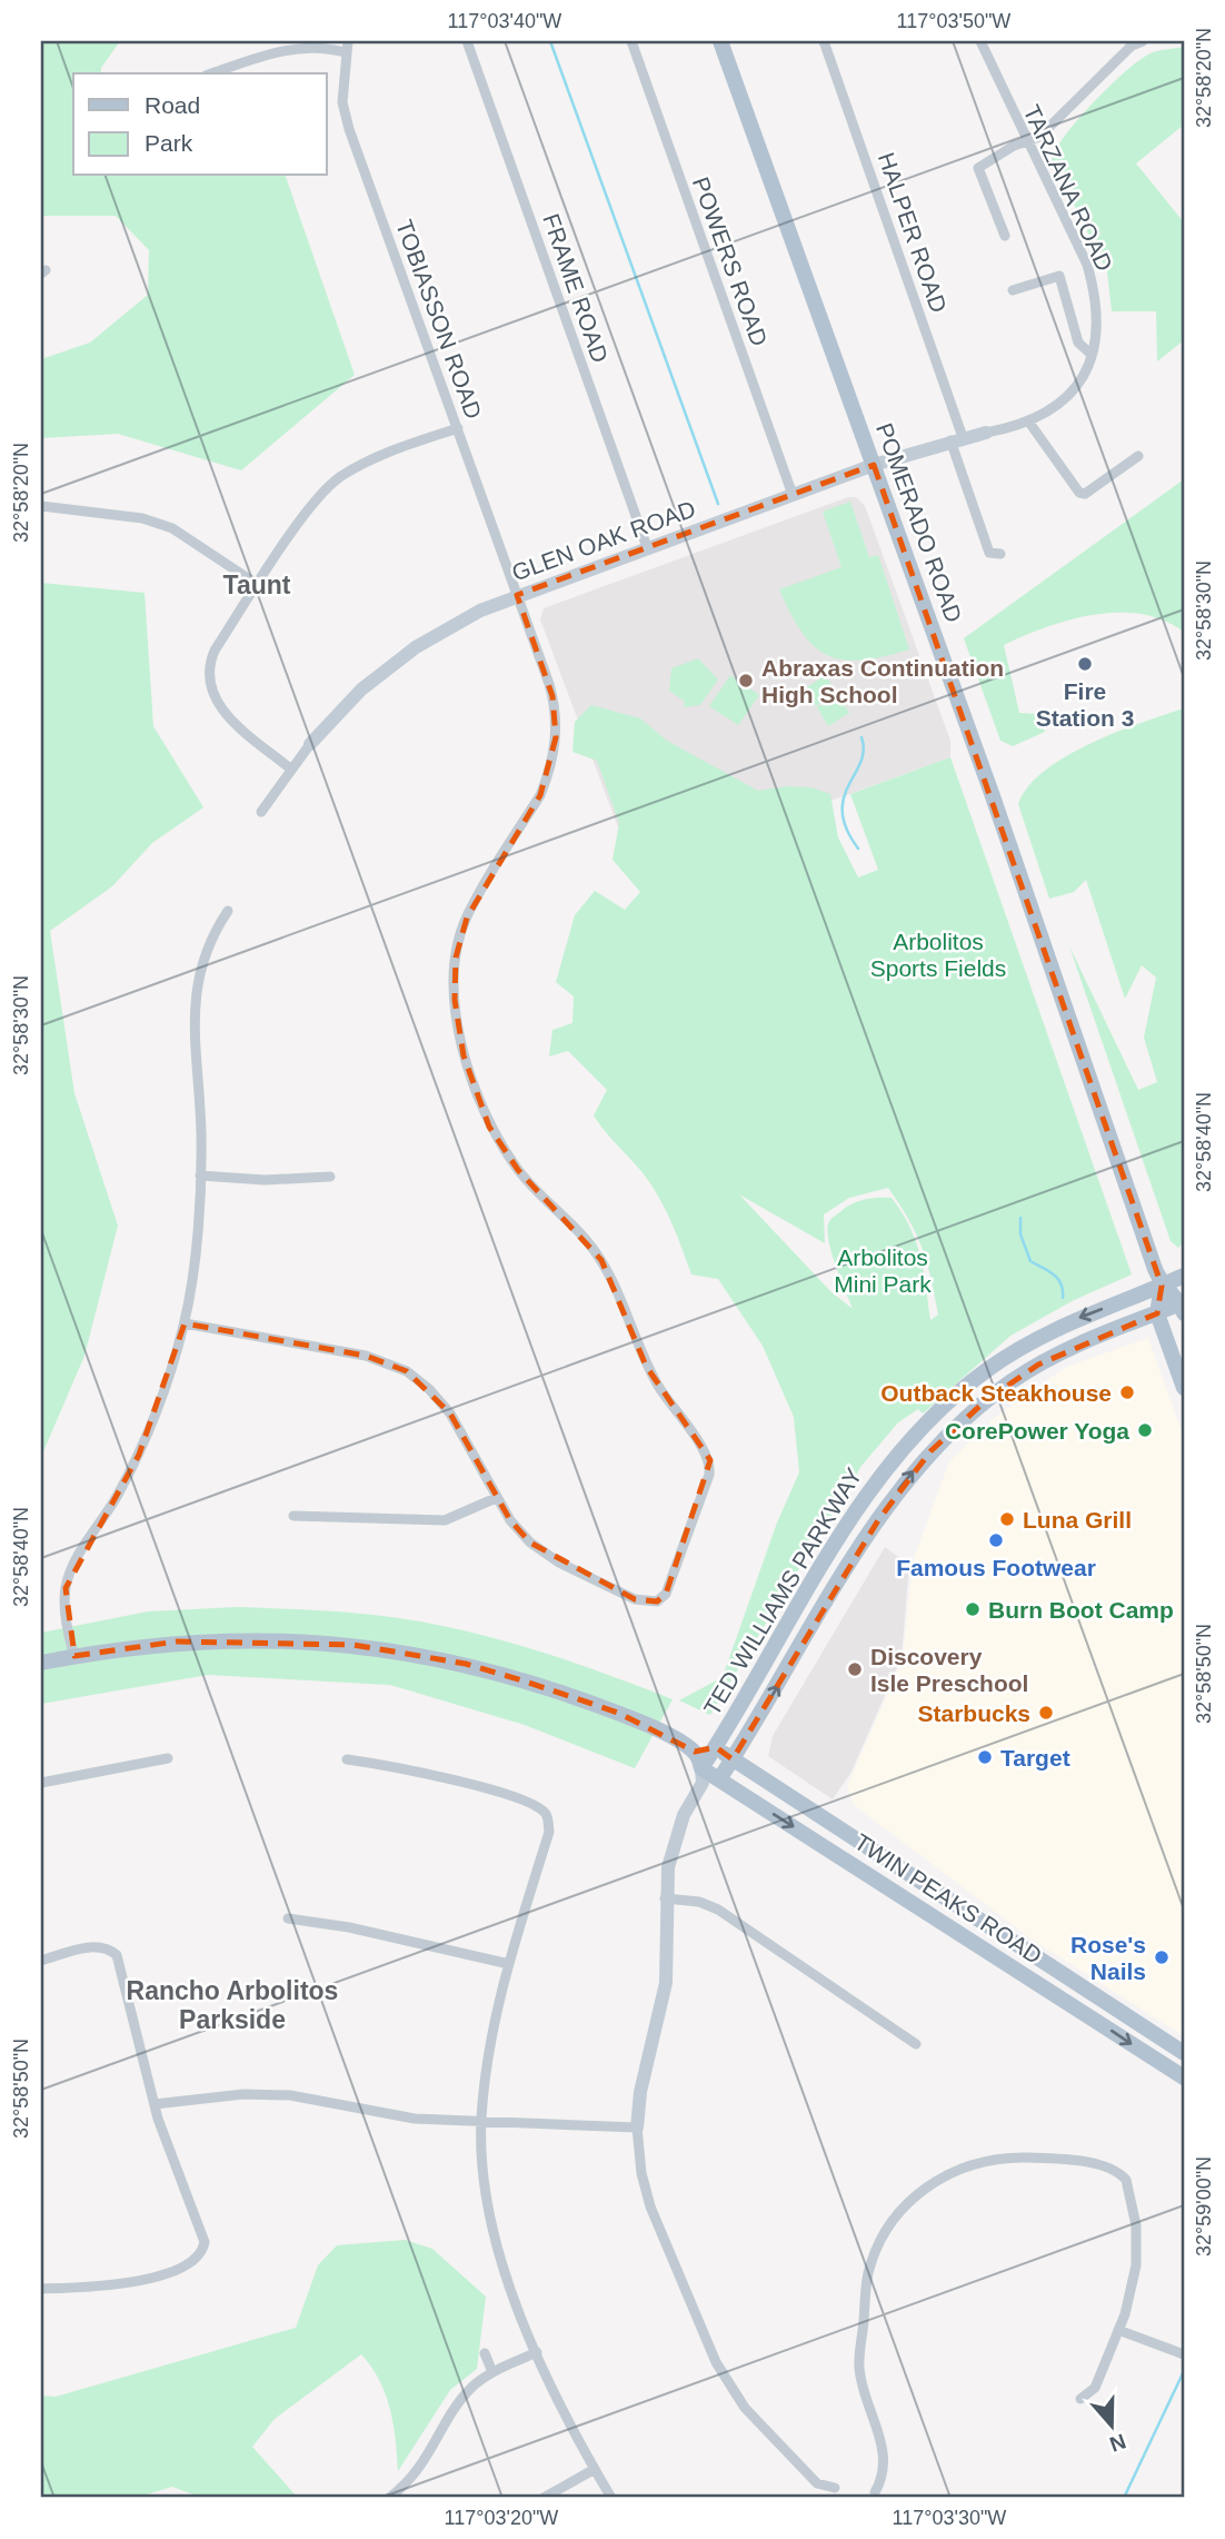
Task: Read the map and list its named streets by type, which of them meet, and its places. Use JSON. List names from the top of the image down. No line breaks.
{"streets":{"main road":["POMERADO ROAD","TED WILLIAMS PARKWAY","TWIN PEAKS ROAD"],"street":["TARZANA ROAD","HALPER ROAD","POWERS ROAD","FRAME ROAD","TOBIASSON ROAD","GLEN OAK ROAD"]},"crossings":[["TARZANA ROAD","GLEN OAK ROAD"],["HALPER ROAD","GLEN OAK ROAD"],["POWERS ROAD","GLEN OAK ROAD"],["FRAME ROAD","GLEN OAK ROAD"],["TOBIASSON ROAD","GLEN OAK ROAD"],["POMERADO ROAD","GLEN OAK ROAD"],["POMERADO ROAD","TED WILLIAMS PARKWAY"],["TED WILLIAMS PARKWAY","TWIN PEAKS ROAD"]],"districts":["Taunt","Rancho Arbolitos Parkside"],"parks":["Arbolitos Sports Fields","Arbolitos Mini Park"],"places":["Fire Station 3","Abraxas Continuation High School","Outback Steakhouse","CorePower Yoga","Luna Grill","Famous Footwear","Burn Boot Camp","Discovery Isle Preschool","Starbucks","Target","Rose's Nails"],"legend":["Road","Park"],"north":"bottom","coordinates":["117°03'40\"W","117°03'50\"W","32°58'20\"N","32°58'30\"N","32°58'40\"N","32°58'50\"N","32°59'00\"N","117°03'20\"W","117°03'30\"W"]}
